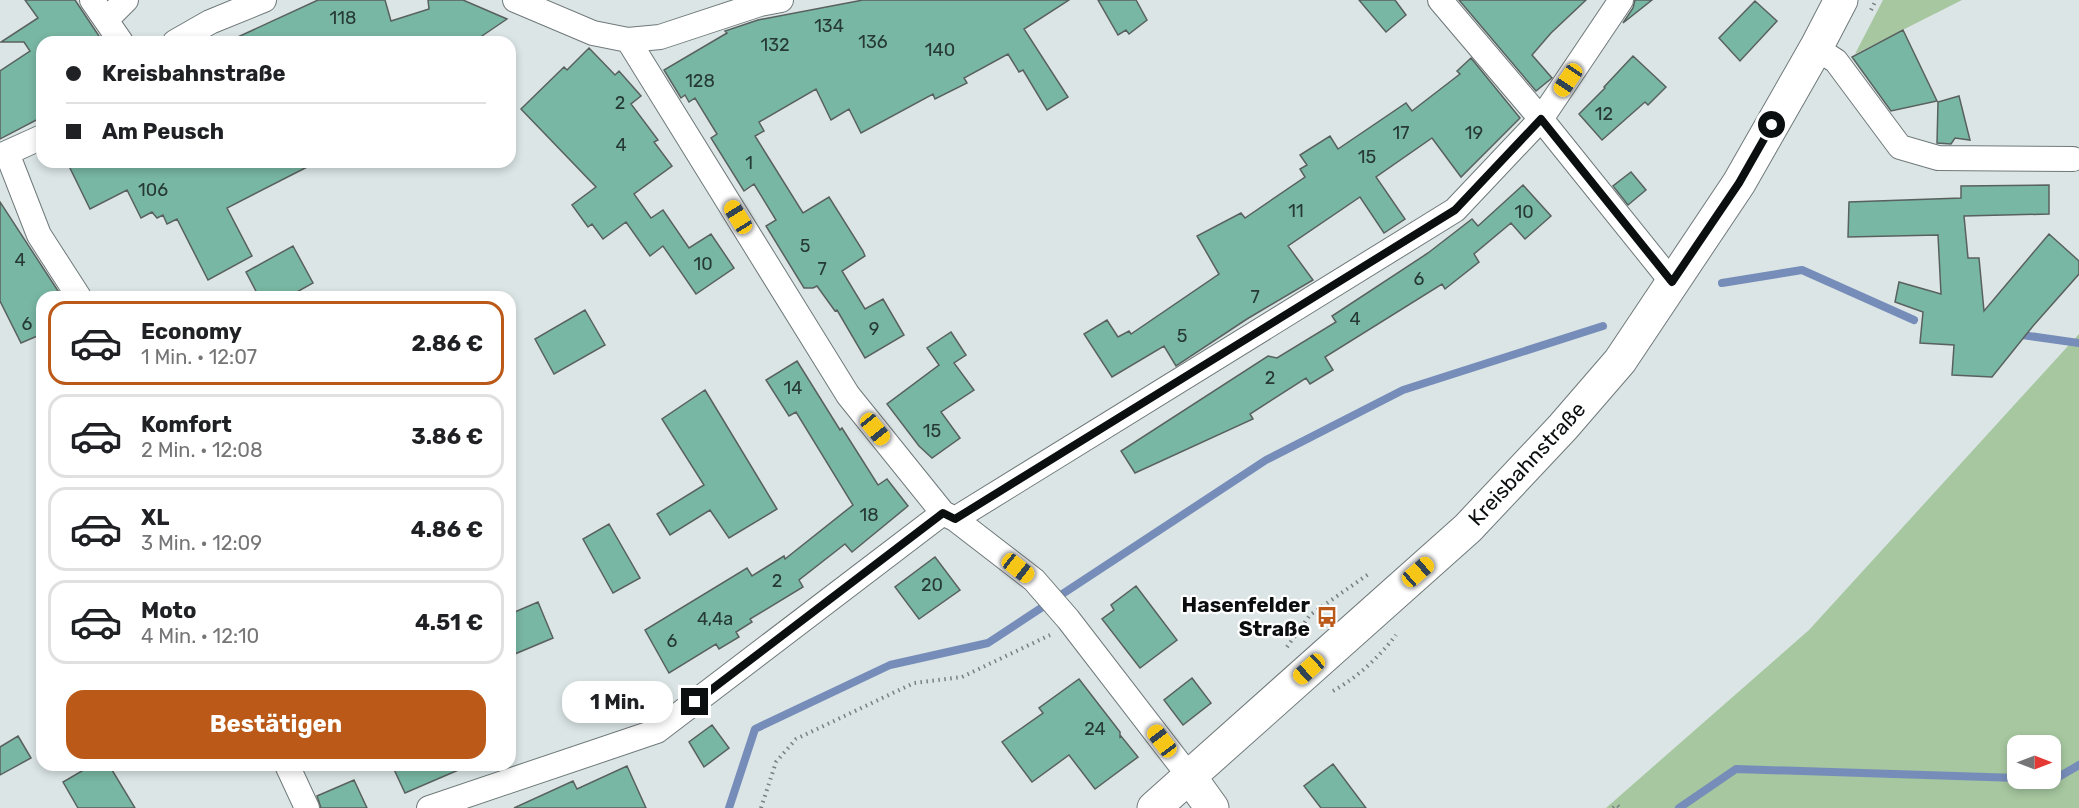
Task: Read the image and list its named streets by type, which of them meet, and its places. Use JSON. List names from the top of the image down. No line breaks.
{"streets":{"street":["Kreisbahnstraße"]},"places":{"bus stop":["Hasenfelder Straße"]},"house_numbers":["118","134","136","132","140","128","2","12","17","19","4","15","1","106","11","10","5","4","10","7","6","7","4","6","9","5","2","14","15","18","2","20","4,4a","6","24"],"north":"right","page":{"banner":["Kreisbahnstraße","Am Peusch"],"list":[{"name":"Economy","note":"1 Min. · 12:07","value":"2.86 €"},{"name":"Komfort","note":"2 Min. · 12:08","value":"3.86 €"},{"name":"XL","note":"3 Min. · 12:09","value":"4.86 €"},{"name":"Moto","note":"4 Min. · 12:10","value":"4.51 €"}],"buttons":"Bestätigen","bubble":"1 Min."}}
